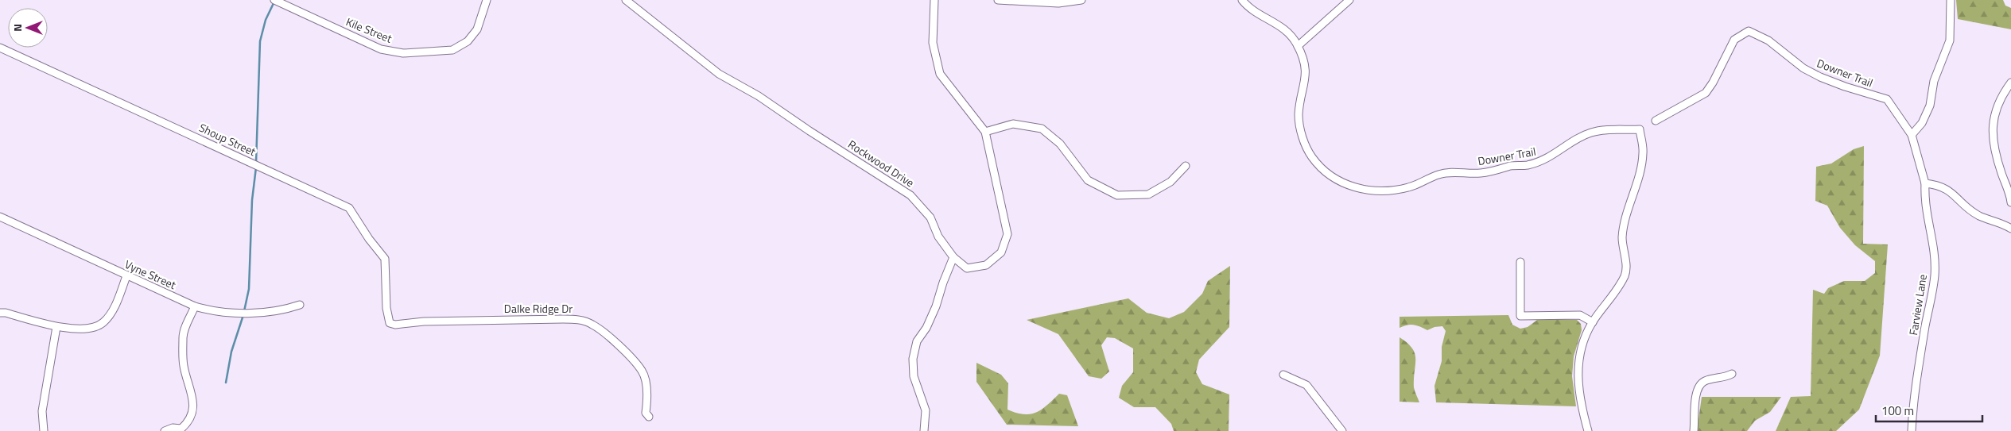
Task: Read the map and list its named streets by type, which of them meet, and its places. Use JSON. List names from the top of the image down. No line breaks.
{"streets":{"street":["Kile Street","Downer Trail","Shoup Street","Rockwood Drive","Vyne Street","Farview Lane","Dalke Ridge Dr"]},"crossings":[["Downer Trail","Farview Lane"],["Shoup Street","Dalke Ridge Dr"]],"scale_bar":"100 m","north":"left"}
